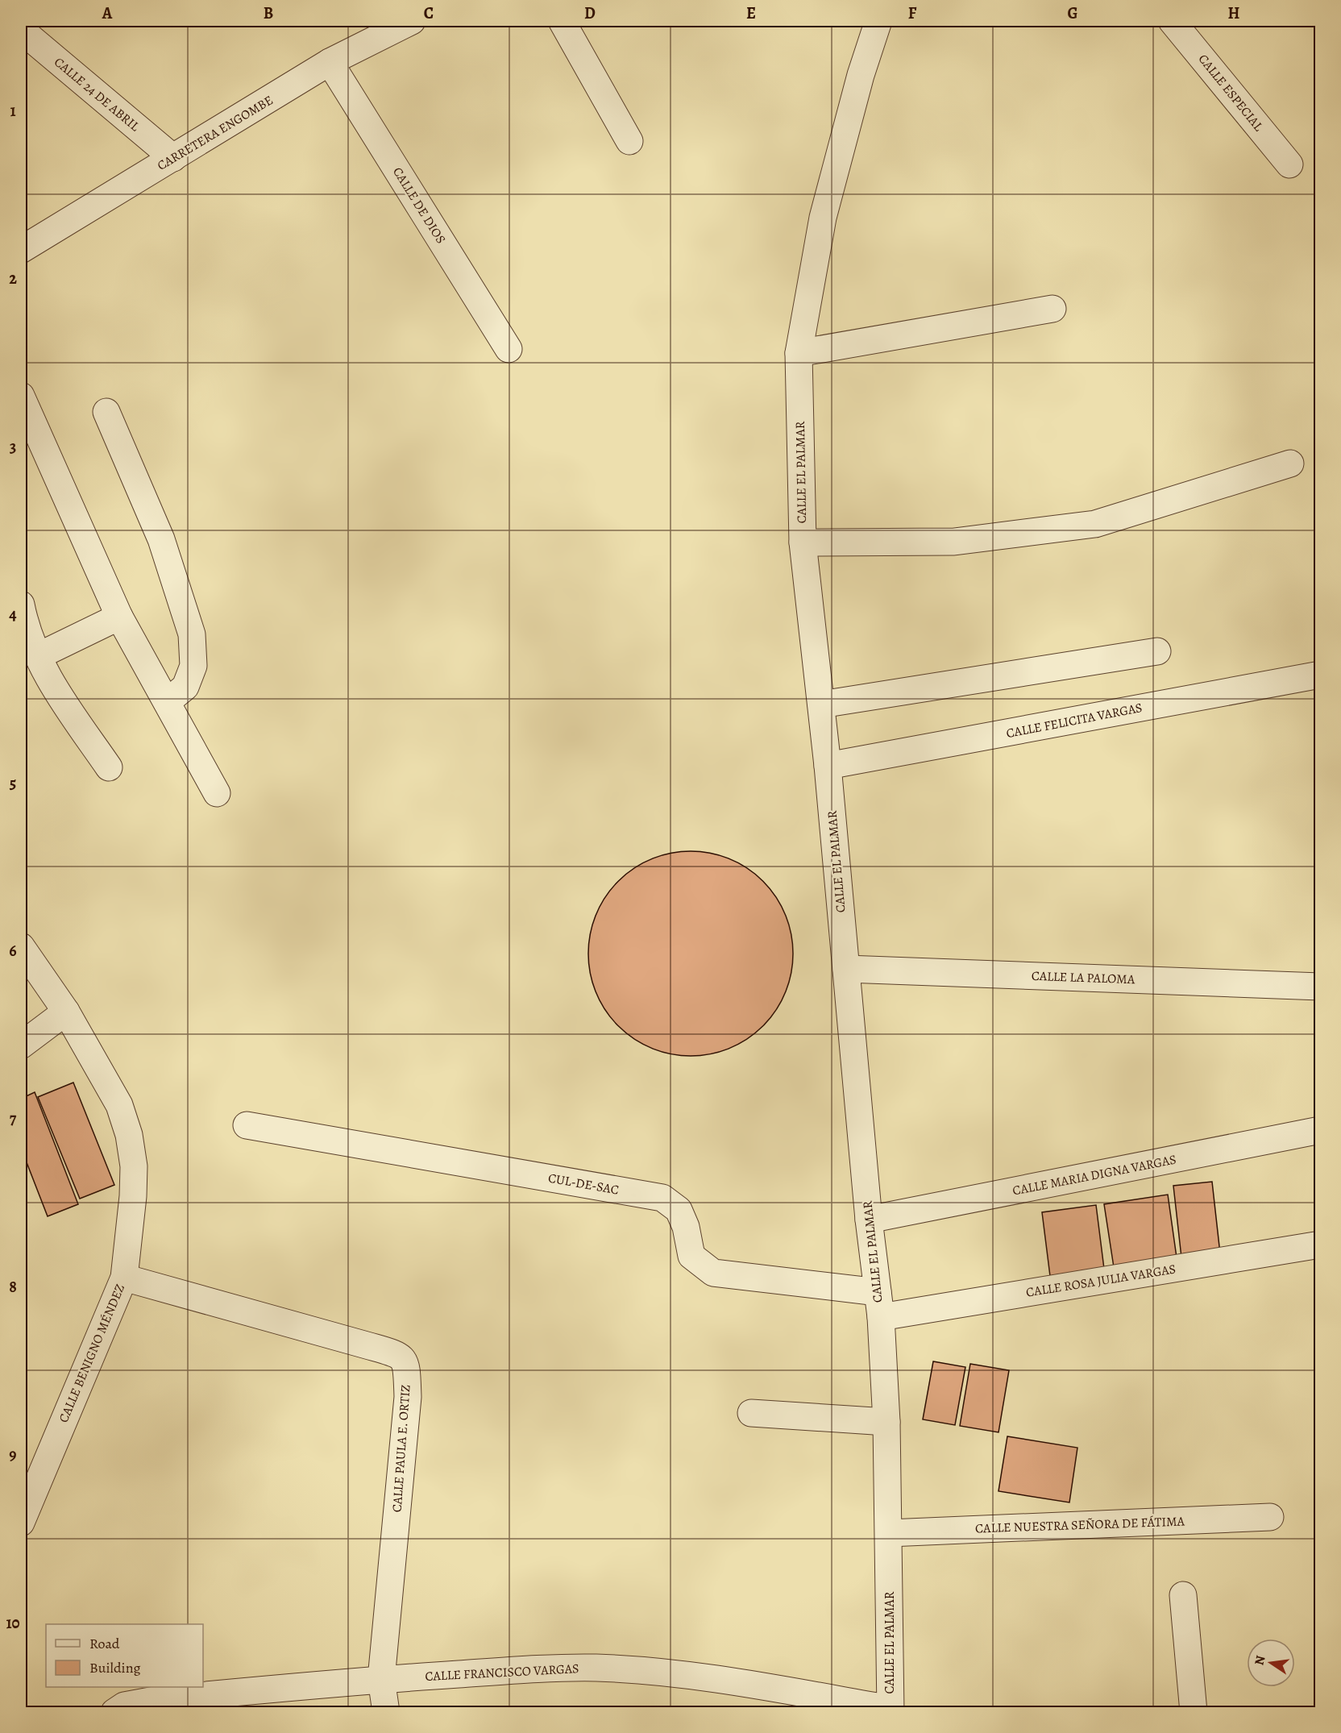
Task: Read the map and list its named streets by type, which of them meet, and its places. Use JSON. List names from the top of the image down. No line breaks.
{"streets":{"street":["CALLE ESPECIAL","CALLE 24 DE ABRIL","CARRETERA ENGOMBE","CALLE DE DIOS","CALLE EL PALMAR","CALLE FELICITA VARGAS","CALLE LA PALOMA","CALLE MARIA DIGNA VARGAS","CUL-DE-SAC","CALLE ROSA JULIA VARGAS","CALLE BENIGNO MÉNDEZ","CALLE PAULA E. ORTIZ","CALLE NUESTRA SEÑORA DE FÁTIMA","CALLE FRANCISCO VARGAS"]},"crossings":[["CALLE 24 DE ABRIL","CARRETERA ENGOMBE"],["CARRETERA ENGOMBE","CALLE DE DIOS"],["CALLE EL PALMAR","CALLE FELICITA VARGAS"],["CALLE EL PALMAR","CALLE LA PALOMA"],["CALLE EL PALMAR","CALLE MARIA DIGNA VARGAS"],["CALLE EL PALMAR","CUL-DE-SAC"],["CALLE EL PALMAR","CALLE ROSA JULIA VARGAS"],["CALLE EL PALMAR","CALLE NUESTRA SEÑORA DE FÁTIMA"],["CALLE EL PALMAR","CALLE FRANCISCO VARGAS"],["CUL-DE-SAC","CALLE ROSA JULIA VARGAS"],["CALLE BENIGNO MÉNDEZ","CALLE PAULA E. ORTIZ"],["CALLE PAULA E. ORTIZ","CALLE FRANCISCO VARGAS"]],"legend":["Road","Building"],"north":"left","grid":{"columns":["A","B","C","D","E","F","G","H"],"rows":["1","2","3","4","5","6","7","8","9","10"]}}
